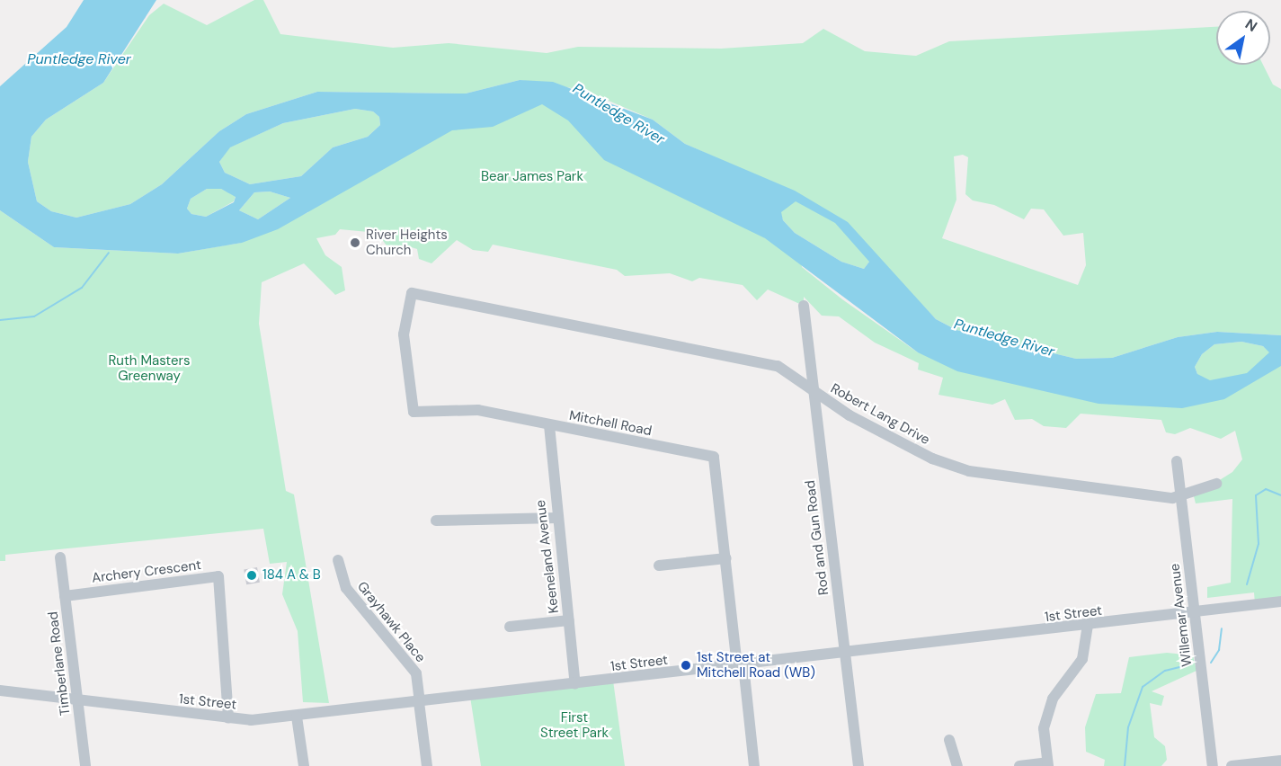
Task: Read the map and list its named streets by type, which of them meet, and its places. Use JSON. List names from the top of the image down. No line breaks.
{"streets":{"street":["Robert Lang Drive","Mitchell Road","Rod and Gun Road","Keeneland Avenue","Archery Crescent","1st Street","Willemar Avenue","Grayhawk Place","Timberlane Road"]},"crossings":[["Robert Lang Drive","Mitchell Road"],["Robert Lang Drive","Rod and Gun Road"],["Robert Lang Drive","Willemar Avenue"],["Mitchell Road","Keeneland Avenue"],["Mitchell Road","1st Street"],["Rod and Gun Road","1st Street"],["Keeneland Avenue","1st Street"],["Archery Crescent","1st Street"],["Archery Crescent","Timberlane Road"],["1st Street","Willemar Avenue"],["1st Street","Grayhawk Place"],["1st Street","Timberlane Road"]],"water":["Puntledge River"],"parks":["Bear James Park","Ruth Masters Greenway","First Street Park"],"places":["River Heights Church","184 A & B","1st Street at Mitchell Road (WB)"],"north":"top right"}
